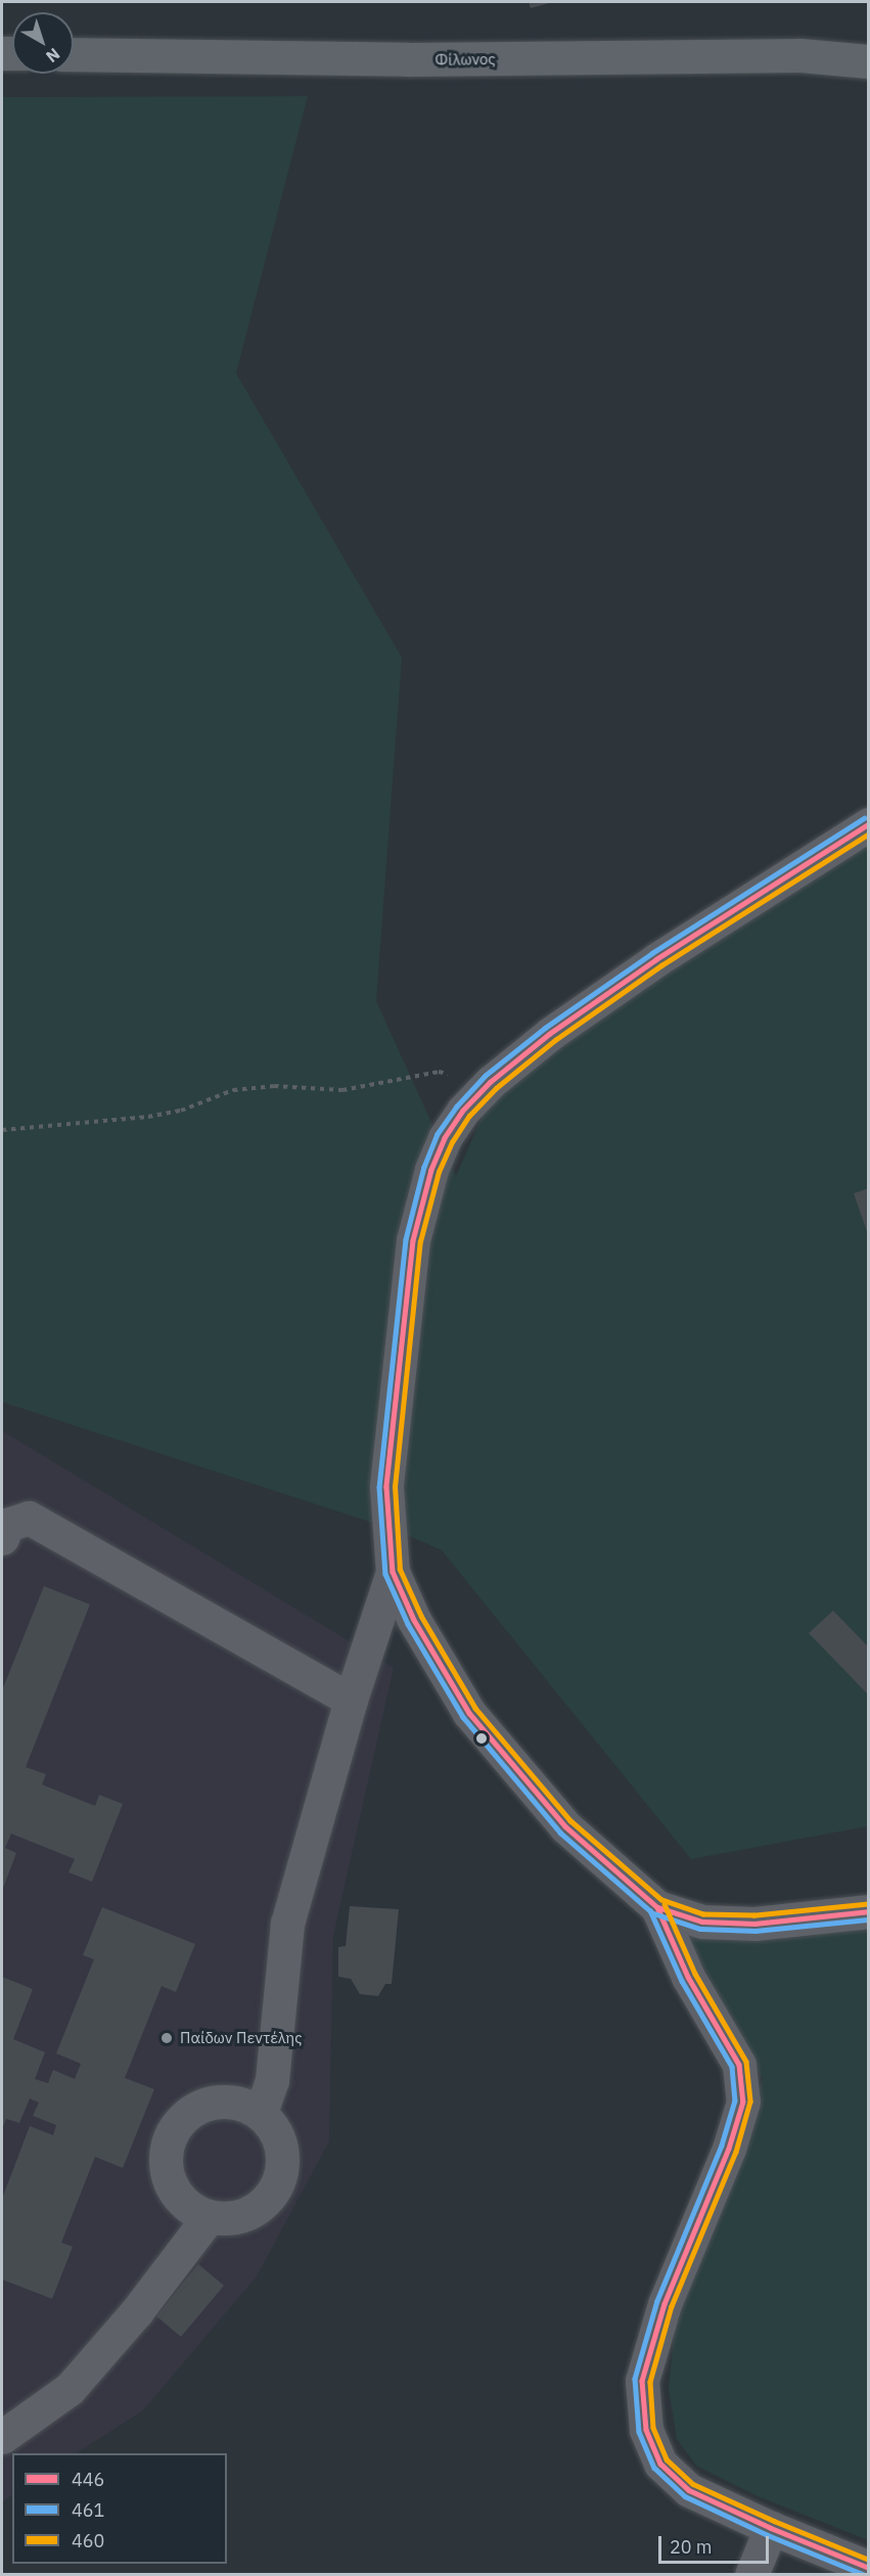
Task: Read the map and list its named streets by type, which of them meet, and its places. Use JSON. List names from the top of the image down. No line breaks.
{"streets":{"main road":["Φίλωνος"]},"places":["Παίδων Πεντέλης"],"lines":["transit line 461","transit line 446","transit line 460"],"legend":["446","461","460"],"scale_bar":"20 m","north":"bottom right"}
